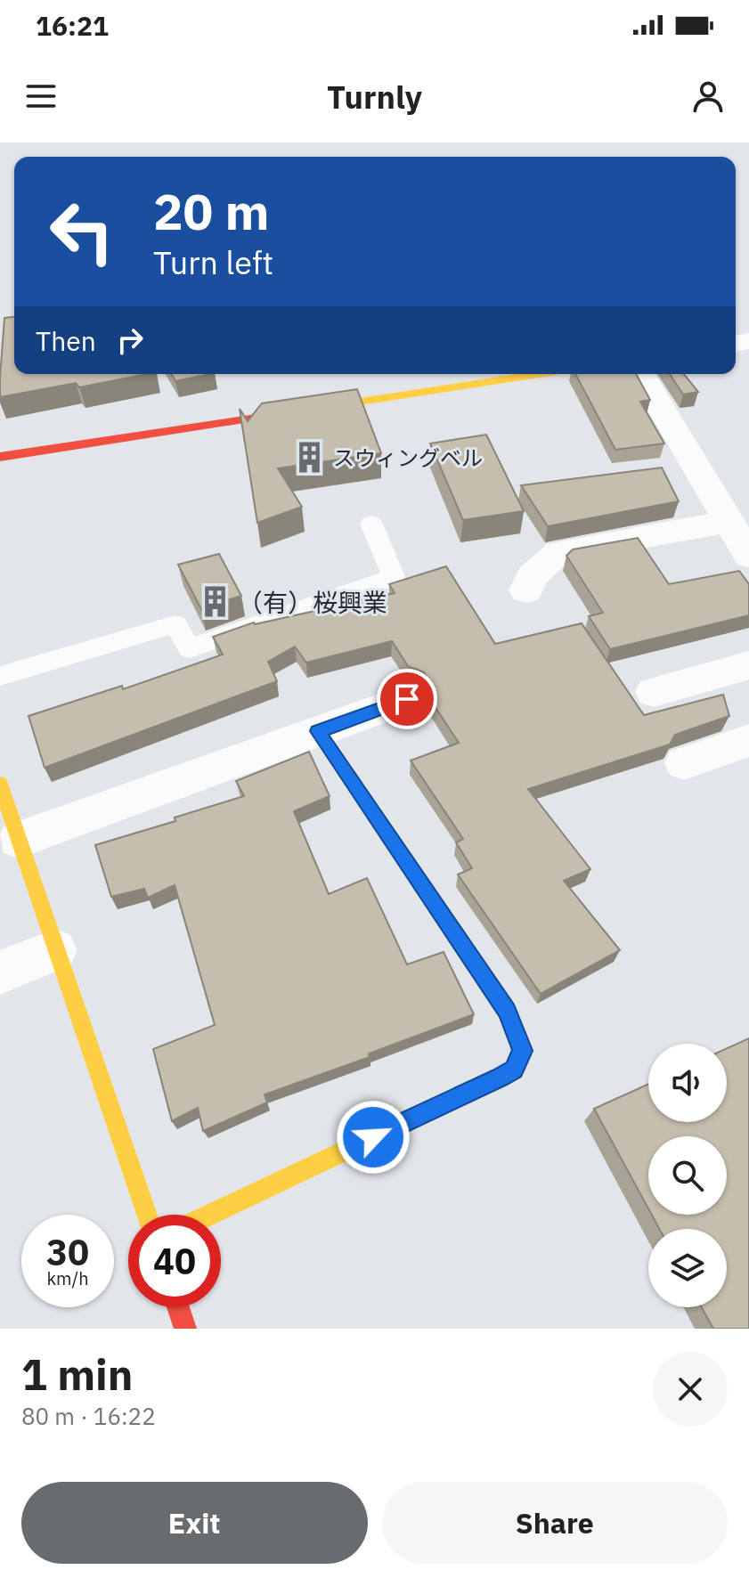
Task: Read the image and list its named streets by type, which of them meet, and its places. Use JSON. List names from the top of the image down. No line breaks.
{"places":{"building":["スウィングベル","（有）桜興業"]},"page":{"status":"16:21","header":"Turnly","turn":["20 m","Turn left"],"then":"Then","speed":"30 km/h","limit":"40","heading":["1 min","80 m · 16:22"],"buttons":["Exit","Share"]}}
